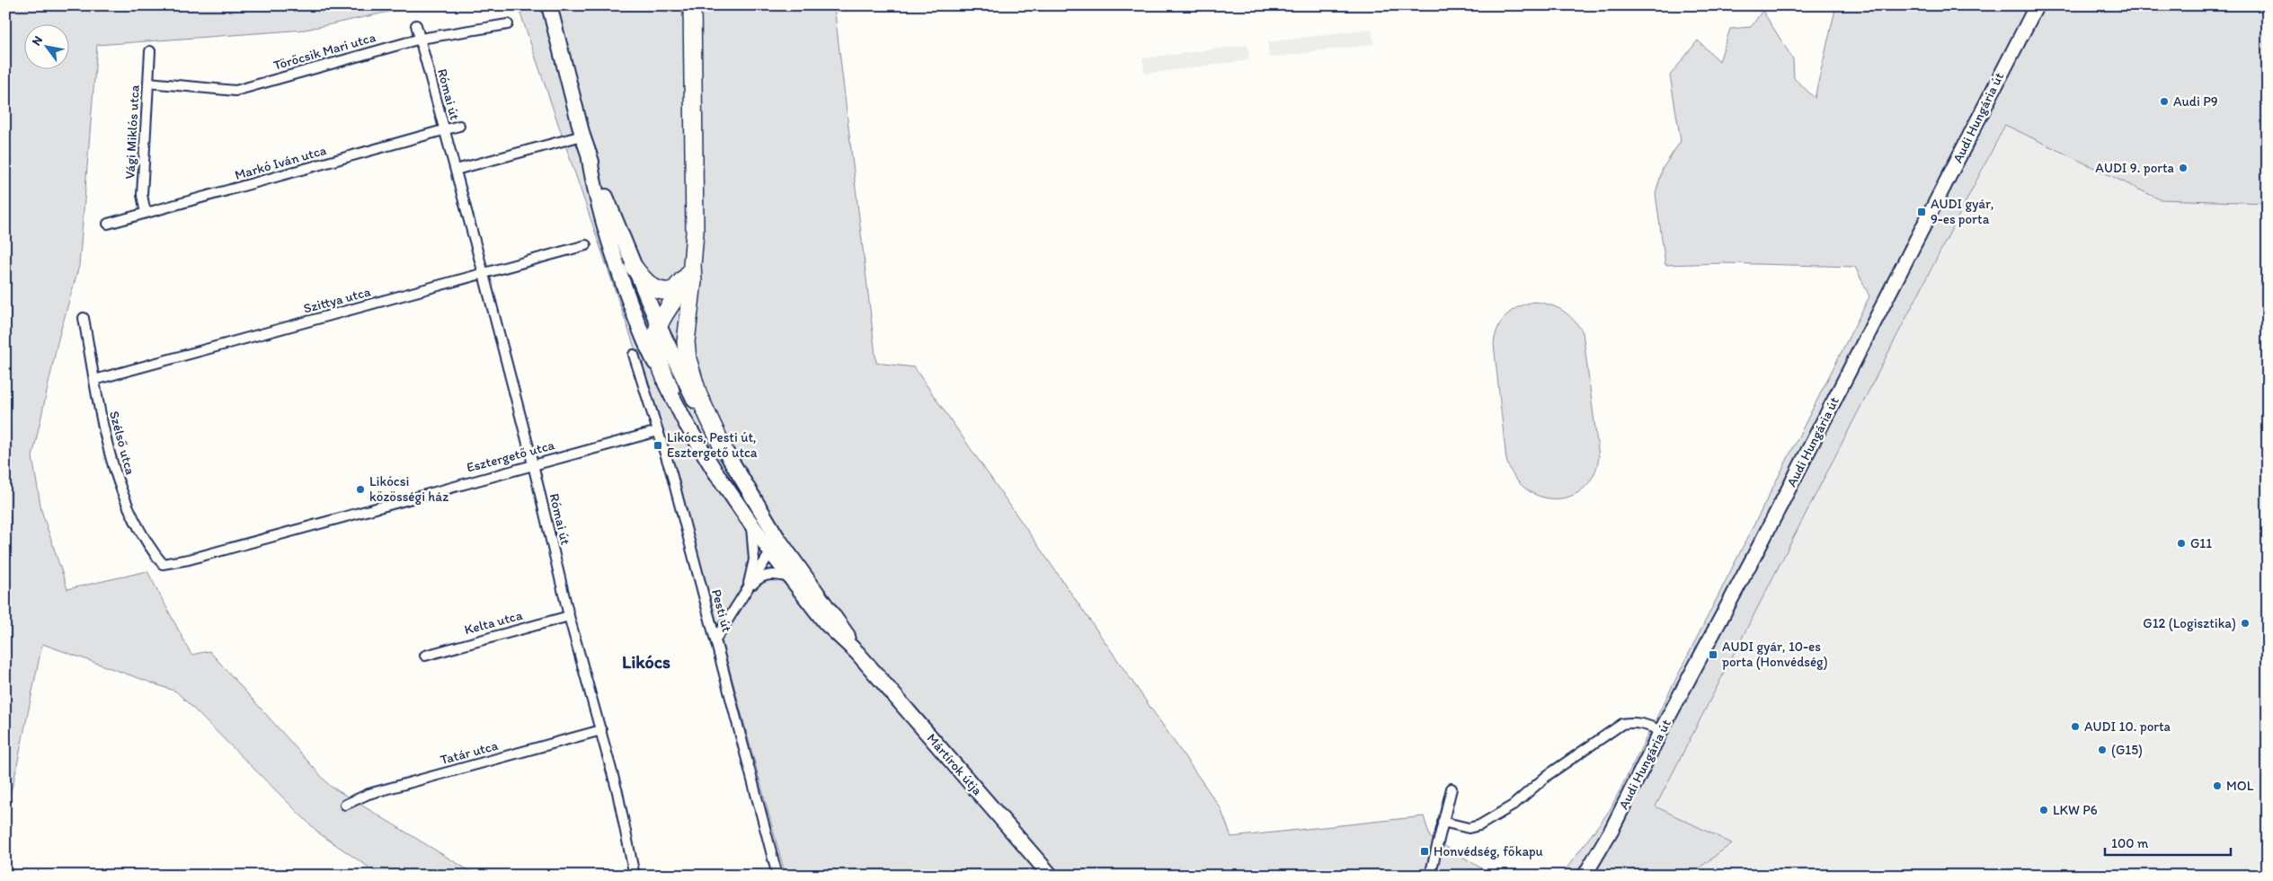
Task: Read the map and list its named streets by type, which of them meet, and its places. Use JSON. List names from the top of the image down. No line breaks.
{"streets":{"main road":["Mártírok útja"],"street":["Törőcsik Mari utca","Római út","Audi Hungária út","Vági Miklós utca","Markó Iván utca","Szittya utca","Szélső utca","Esztergető utca","Pesti út","Kelta utca","Tatár utca"]},"crossings":[["Törőcsik Mari utca","Római út"],["Törőcsik Mari utca","Vági Miklós utca"],["Római út","Markó Iván utca"],["Római út","Szittya utca"],["Római út","Esztergető utca"],["Római út","Kelta utca"],["Római út","Tatár utca"],["Vági Miklós utca","Markó Iván utca"],["Szittya utca","Szélső utca"],["Szélső utca","Esztergető utca"],["Esztergető utca","Pesti út"]],"districts":["Likócs"],"places":{"other":["Audi P9","AUDI 9. porta","Likócsi közösségi ház","G11","G12 (Logisztika)","AUDI 10. porta","(G15)","MOL","LKW P6"],"transit":["AUDI gyár, 9-es porta","Likócs, Pesti út, Esztergető utca","AUDI gyár, 10-es porta (Honvédség)","Honvédség, főkapu"]},"scale_bar":"100 m","north":"top left"}
